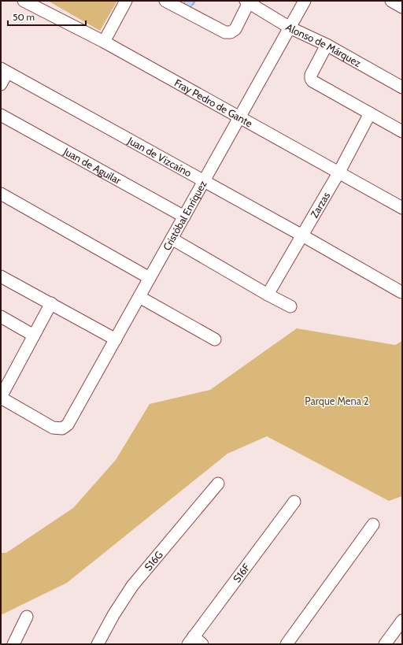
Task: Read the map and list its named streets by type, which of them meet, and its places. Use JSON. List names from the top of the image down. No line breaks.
{"streets":{"street":["Alonso de Márquez","Fray Pedro de Gante","Juan de Vizcaíno","Juan de Aguilar","Zarzas","Cristóbal Enríquez","S16G","S16F"]},"crossings":[["Alonso de Márquez","Cristóbal Enríquez"],["Fray Pedro de Gante","Zarzas"],["Fray Pedro de Gante","Cristóbal Enríquez"],["Juan de Vizcaíno","Zarzas"],["Juan de Vizcaíno","Cristóbal Enríquez"],["Juan de Aguilar","Cristóbal Enríquez"]],"parks":["Parque Mena 2"],"scale_bar":"50 m"}
